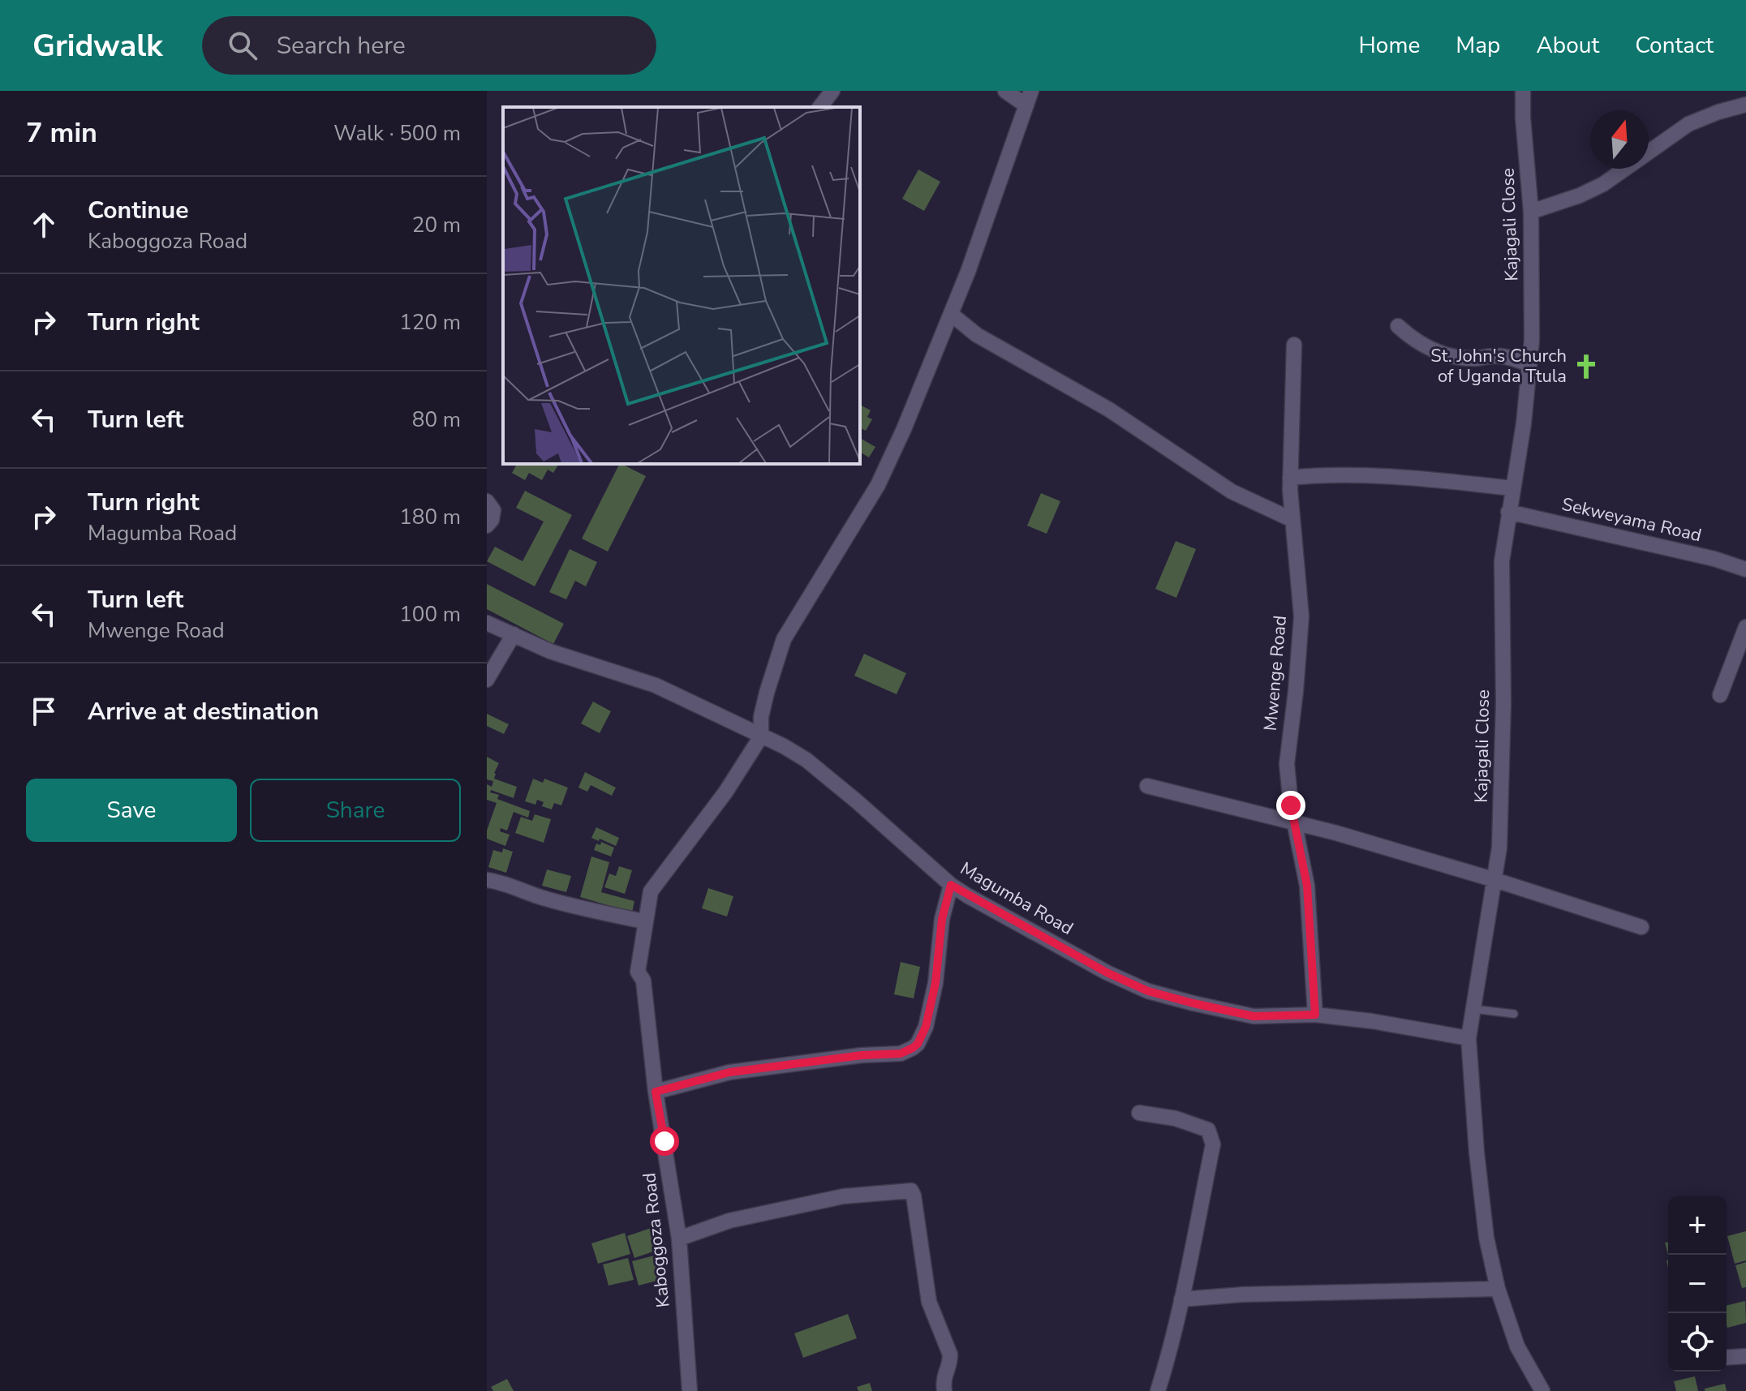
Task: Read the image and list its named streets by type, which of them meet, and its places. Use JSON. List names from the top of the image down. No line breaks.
{"streets":{"street":["Kajagali Close","Sekweyama Road","Mwenge Road","Magumba Road","Kaboggoza Road"]},"crossings":[["Kajagali Close","Sekweyama Road"],["Kajagali Close","Magumba Road"],["Mwenge Road","Magumba Road"],["Magumba Road","Kaboggoza Road"]],"places":{"church":["St. John's Church of Uganda Ttula"]},"north":"top","page":{"header":"Gridwalk","search":"Search here","nav":["Home","Map","About","Contact"],"heading":["7 min","Walk · 500 m"],"list":[["Continue","Kaboggoza Road","20 m"],["Turn right","120 m"],["Turn left","80 m"],["Turn right","Magumba Road","180 m"],["Turn left","Mwenge Road","100 m"],"Arrive at destination"],"buttons":["Save","Share"],"map_buttons":["+","−"]}}
